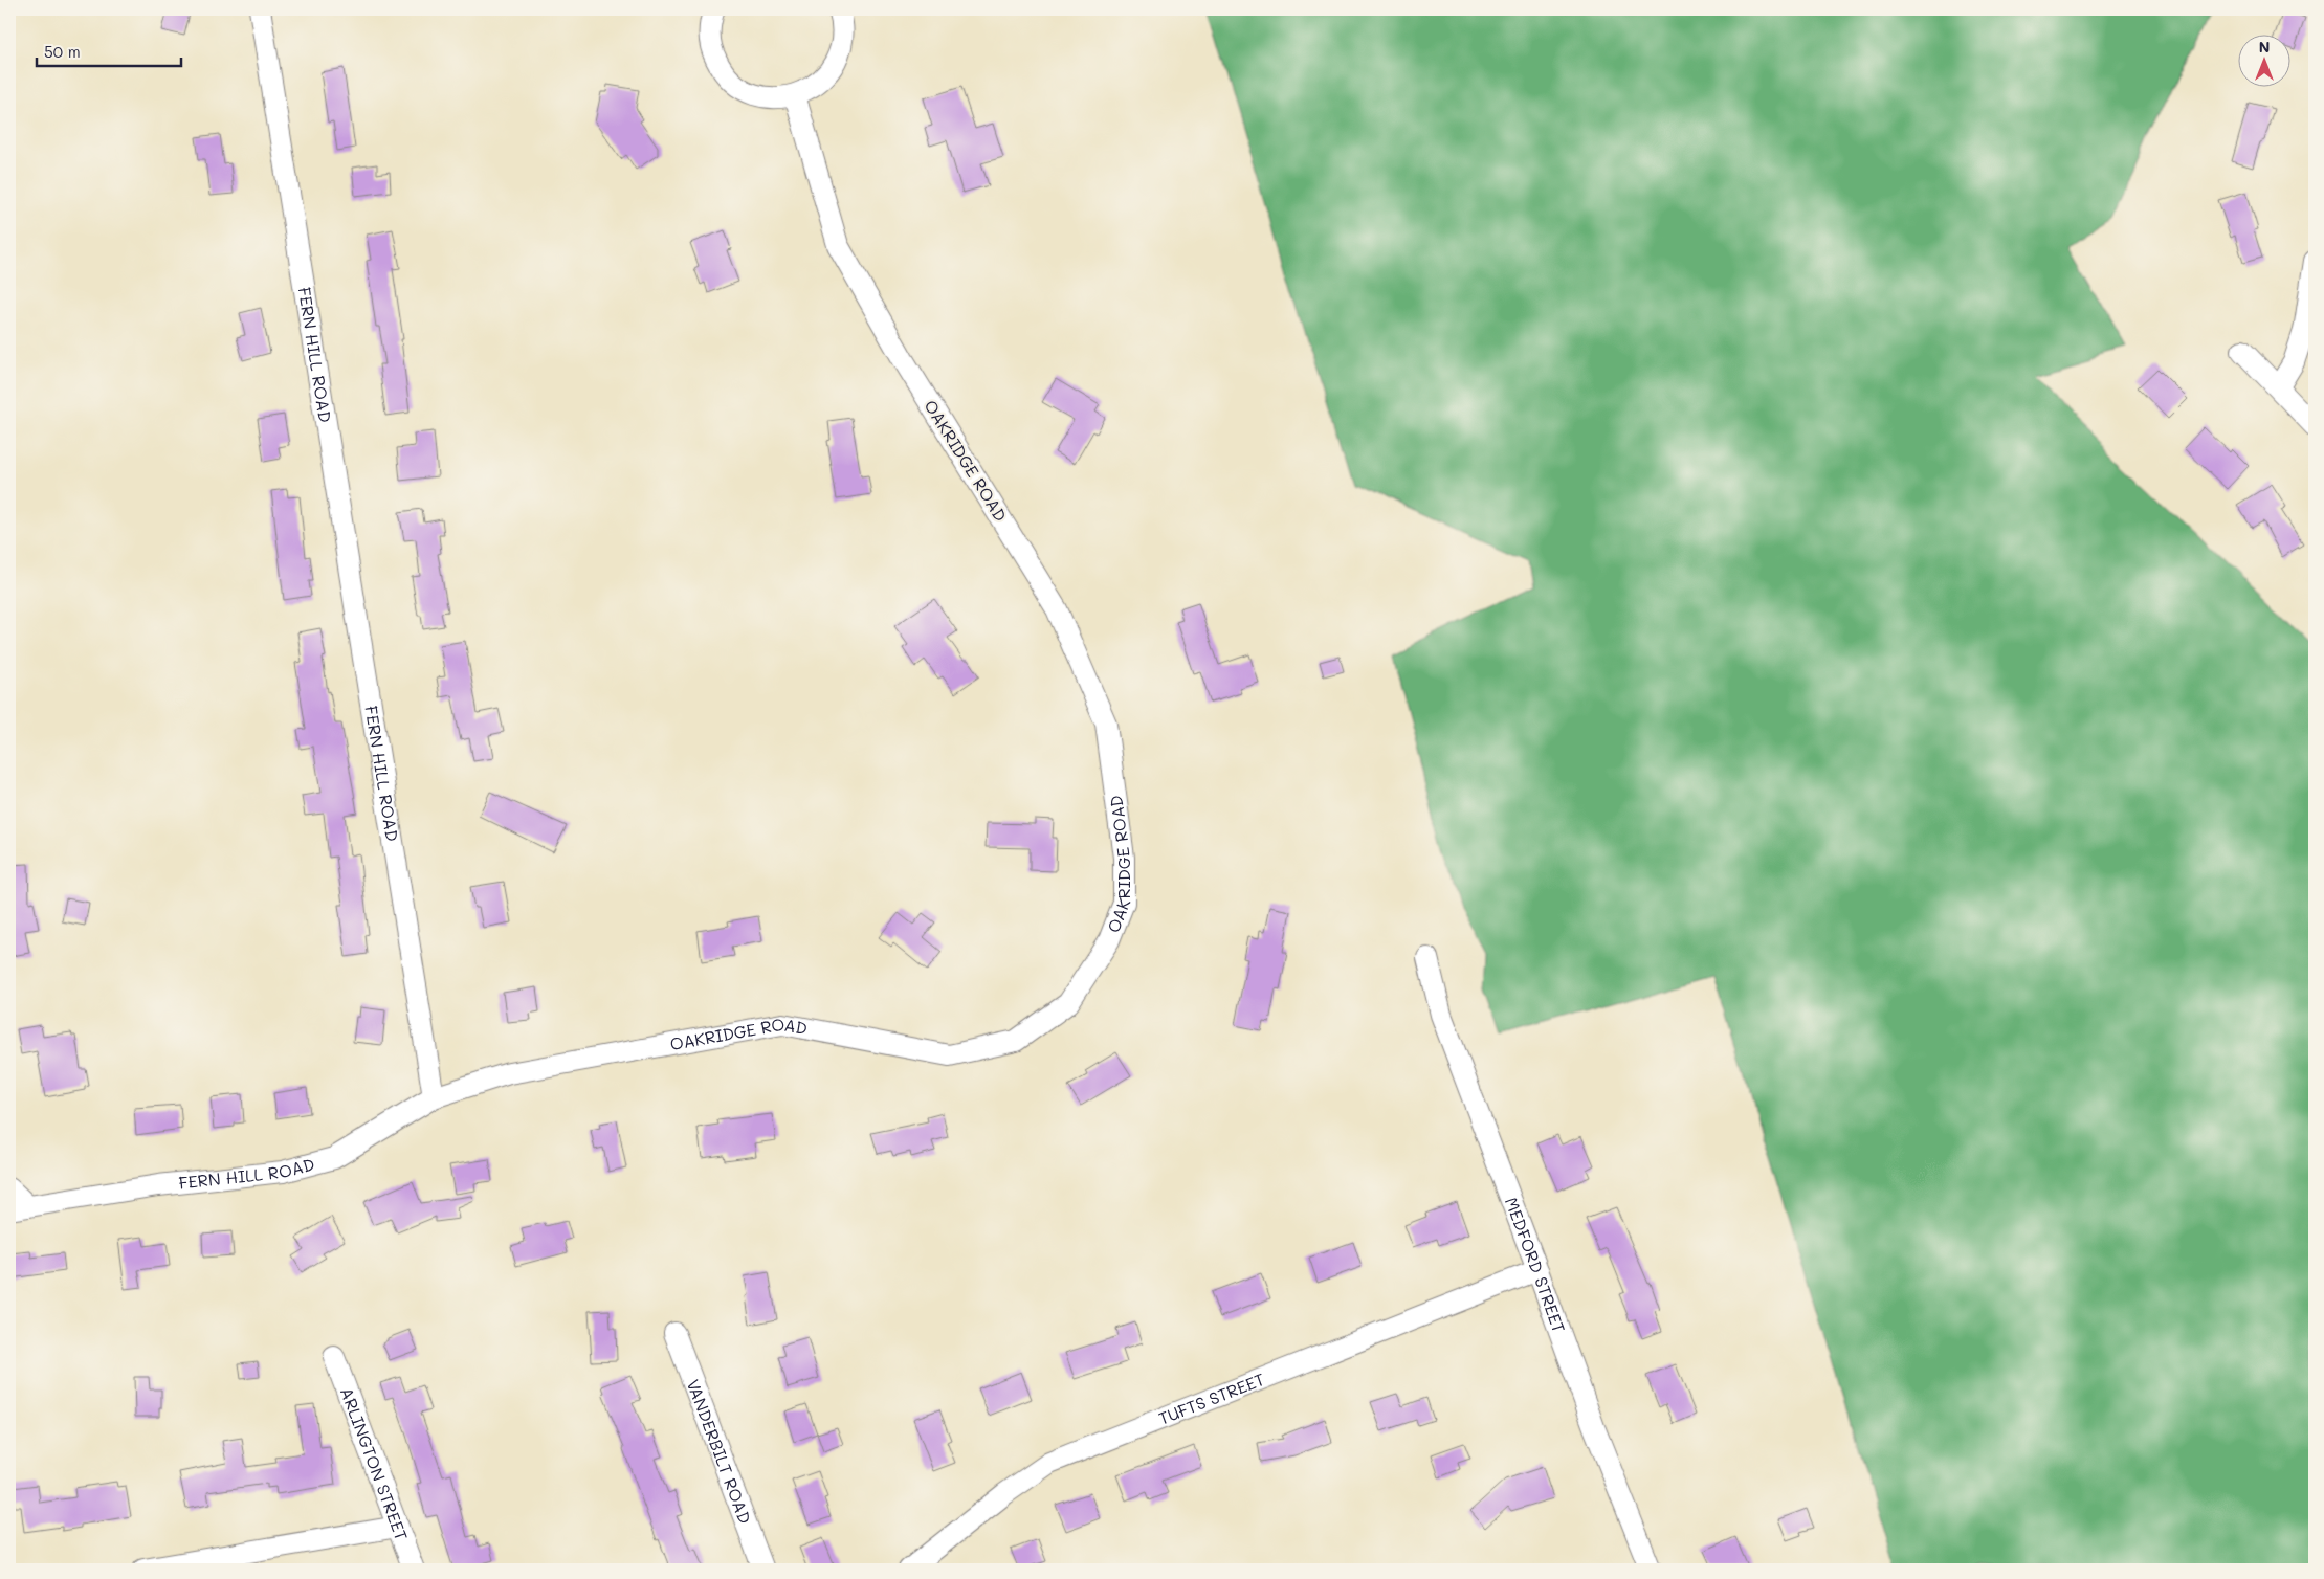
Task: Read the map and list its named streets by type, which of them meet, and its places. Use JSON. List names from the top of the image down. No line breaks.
{"streets":{"street":["FERN HILL ROAD","OAKRIDGE ROAD","MEDFORD STREET","TUFTS STREET","VANDERBILT ROAD","ARLINGTON STREET"]},"crossings":[["FERN HILL ROAD","OAKRIDGE ROAD"],["MEDFORD STREET","TUFTS STREET"]],"scale_bar":"50 m","north":"top"}
